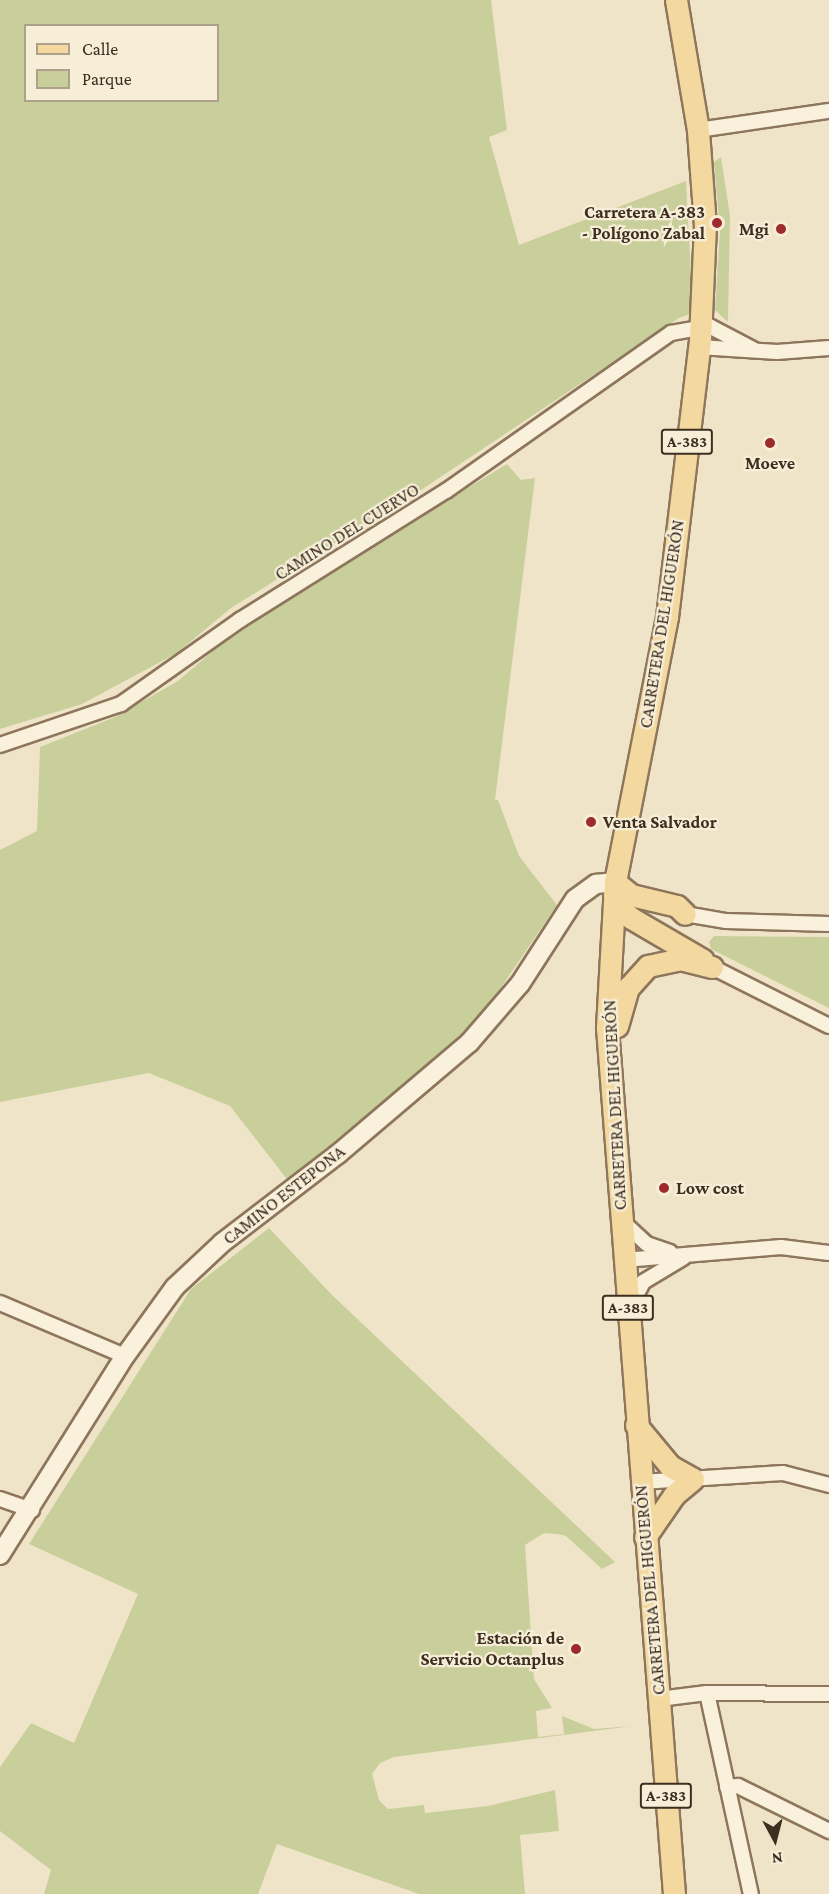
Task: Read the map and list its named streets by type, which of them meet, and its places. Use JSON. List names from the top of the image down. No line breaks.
{"streets":{"main road":["A-383","CARRETERA DEL HIGUERÓN","CAMINO ESTEPONA"],"street":["CAMINO DEL CUERVO"]},"crossings":[["CAMINO DEL CUERVO","CARRETERA DEL HIGUERÓN"],["CARRETERA DEL HIGUERÓN","CAMINO ESTEPONA"]],"places":["Carretera A-383 - Polígono Zabal","Mgi","Moeve","Venta Salvador","Low cost","Estación de Servicio Octanplus"],"legend":["Calle","Parque"],"north":"bottom"}
